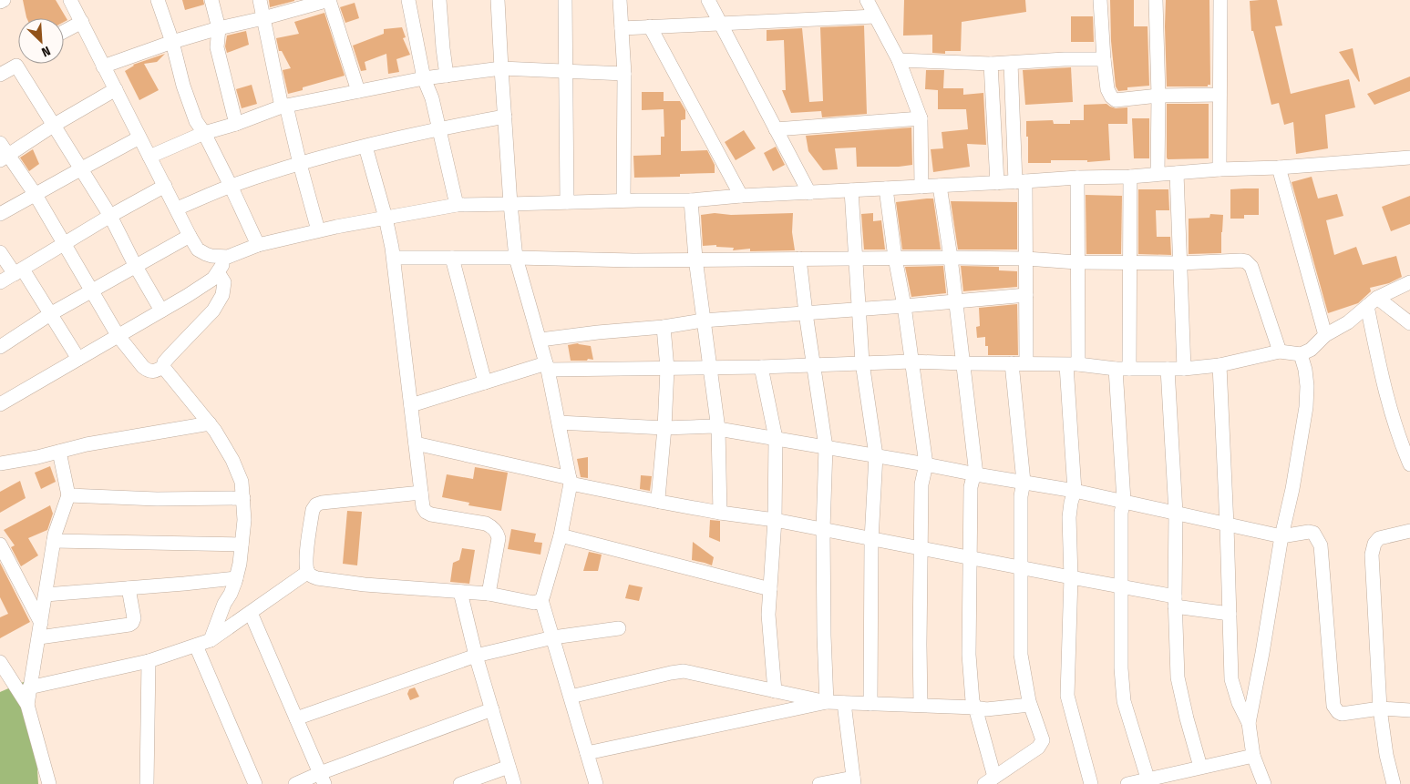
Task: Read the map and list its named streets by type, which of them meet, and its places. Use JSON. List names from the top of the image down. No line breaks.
{"north":"bottom right"}
